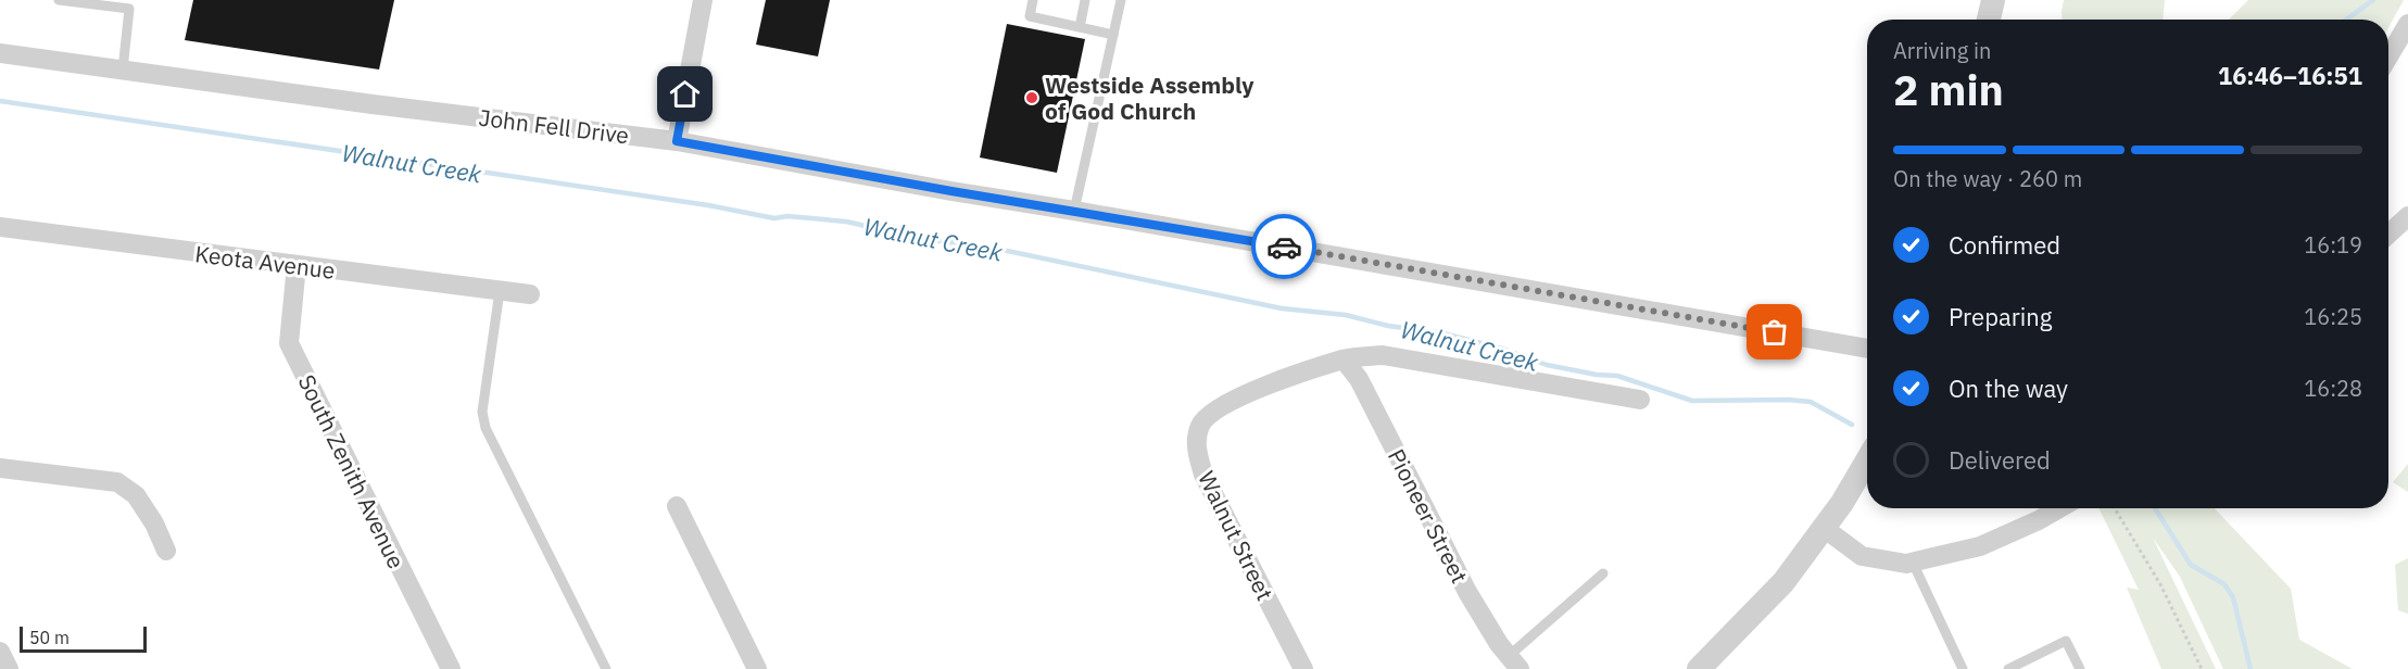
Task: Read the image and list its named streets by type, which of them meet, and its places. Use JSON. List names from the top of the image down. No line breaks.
{"streets":{"street":["John Fell Drive","Keota Avenue","South Zenith Avenue","Pioneer Street","Walnut Street"]},"crossings":[["Keota Avenue","South Zenith Avenue"],["Pioneer Street","Walnut Street"]],"water":["Walnut Creek"],"places":["Westside Assembly of God Church"],"scale_bar":"50 m","page":{"heading":["2 min","Arriving in","16:46–16:51"],"bar":"On the way · 260 m","list":[["Confirmed","16:19"],["Preparing","16:25"],["On the way","16:28"],"Delivered"],"scale":"50 m"}}
